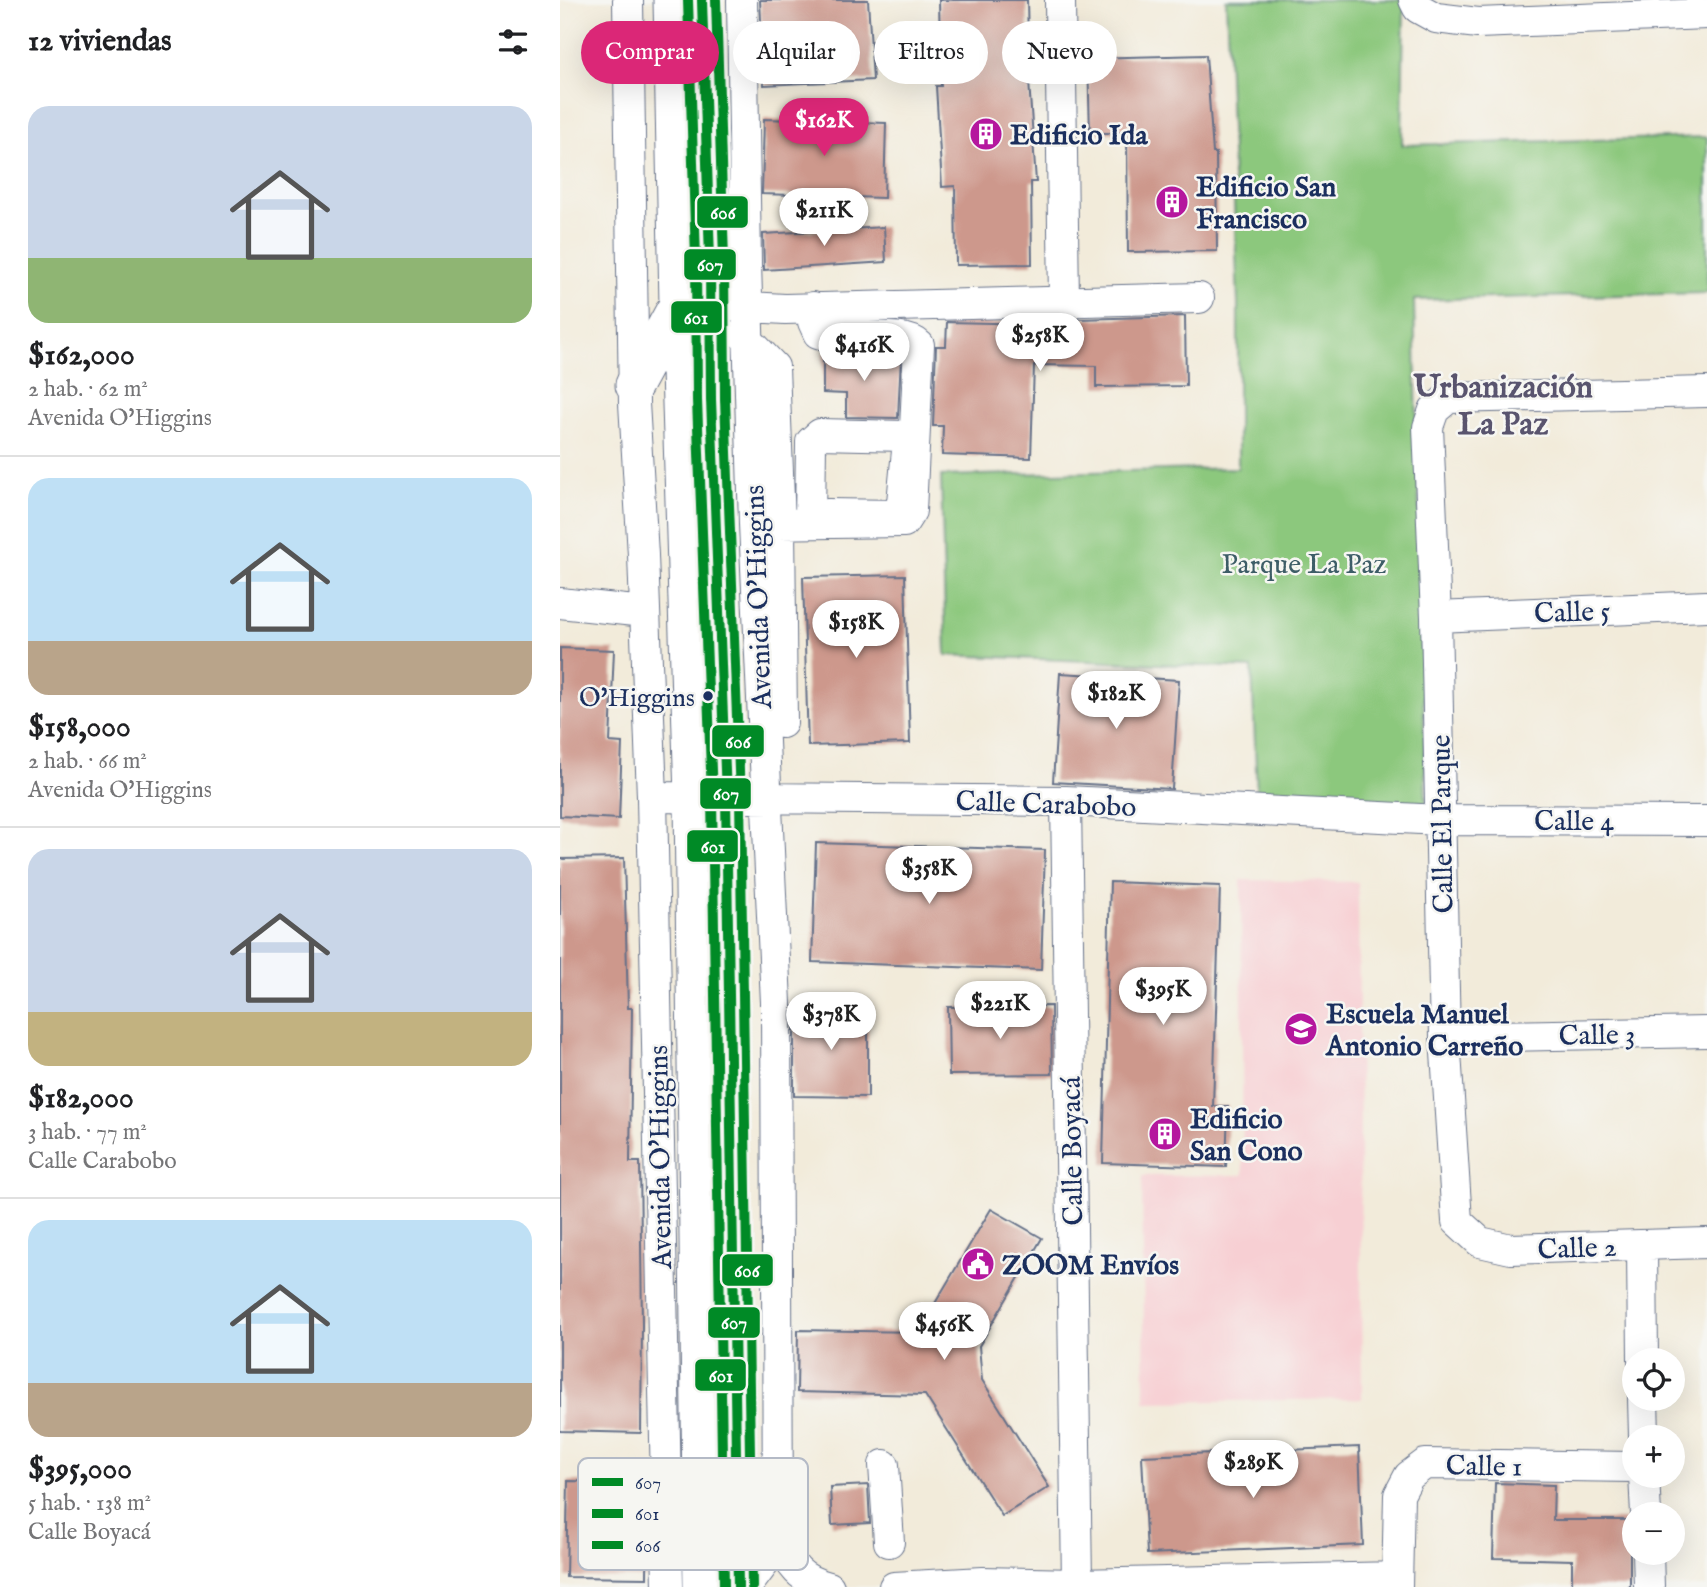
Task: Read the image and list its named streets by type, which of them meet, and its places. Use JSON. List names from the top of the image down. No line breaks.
{"streets":{"main road":["Avenida O'Higgins"],"street":["Calle 5","Calle Carabobo","Calle 4","Calle El Parque","Calle 3","Calle Boyacá","Calle 2","Calle 1"]},"crossings":[["Avenida O'Higgins","Calle Carabobo"],["Calle 5","Calle El Parque"],["Calle Carabobo","Calle 4"],["Calle Carabobo","Calle El Parque"],["Calle Carabobo","Calle Boyacá"],["Calle 4","Calle El Parque"],["Calle El Parque","Calle 3"],["Calle El Parque","Calle 2"]],"districts":["Urbanización La Paz"],"parks":["Parque La Paz"],"places":{"building":["Edificio Ida","Edificio San Francisco","Edificio San Cono"],"other":["O'Higgins"],"school or university":["Escuela Manuel Antonio Carreño"],"public building":["ZOOM Envíos"]},"lines":["transit line 607","transit line 601","transit line 606"],"legend":["607","601","606"],"page":{"heading":"12 viviendas","chip":["Comprar","Alquilar","Filtros","Nuevo"],"list":[{"name":"$162,000","note":"2 hab. · 62 m² · Avenida O'Higgins"},{"name":"$158,000","note":"2 hab. · 66 m² · Avenida O'Higgins"},{"name":"$182,000","note":"3 hab. · 77 m² · Calle Carabobo"},{"name":"$395,000","note":"5 hab. · 138 m² · Calle Boyacá"}],"price":["$162K","$211K","$258K","$416K","$158K","$182K","$358K","$395K","$221K","$378K","$456K","$289K"],"map_buttons":["+","−"]}}
